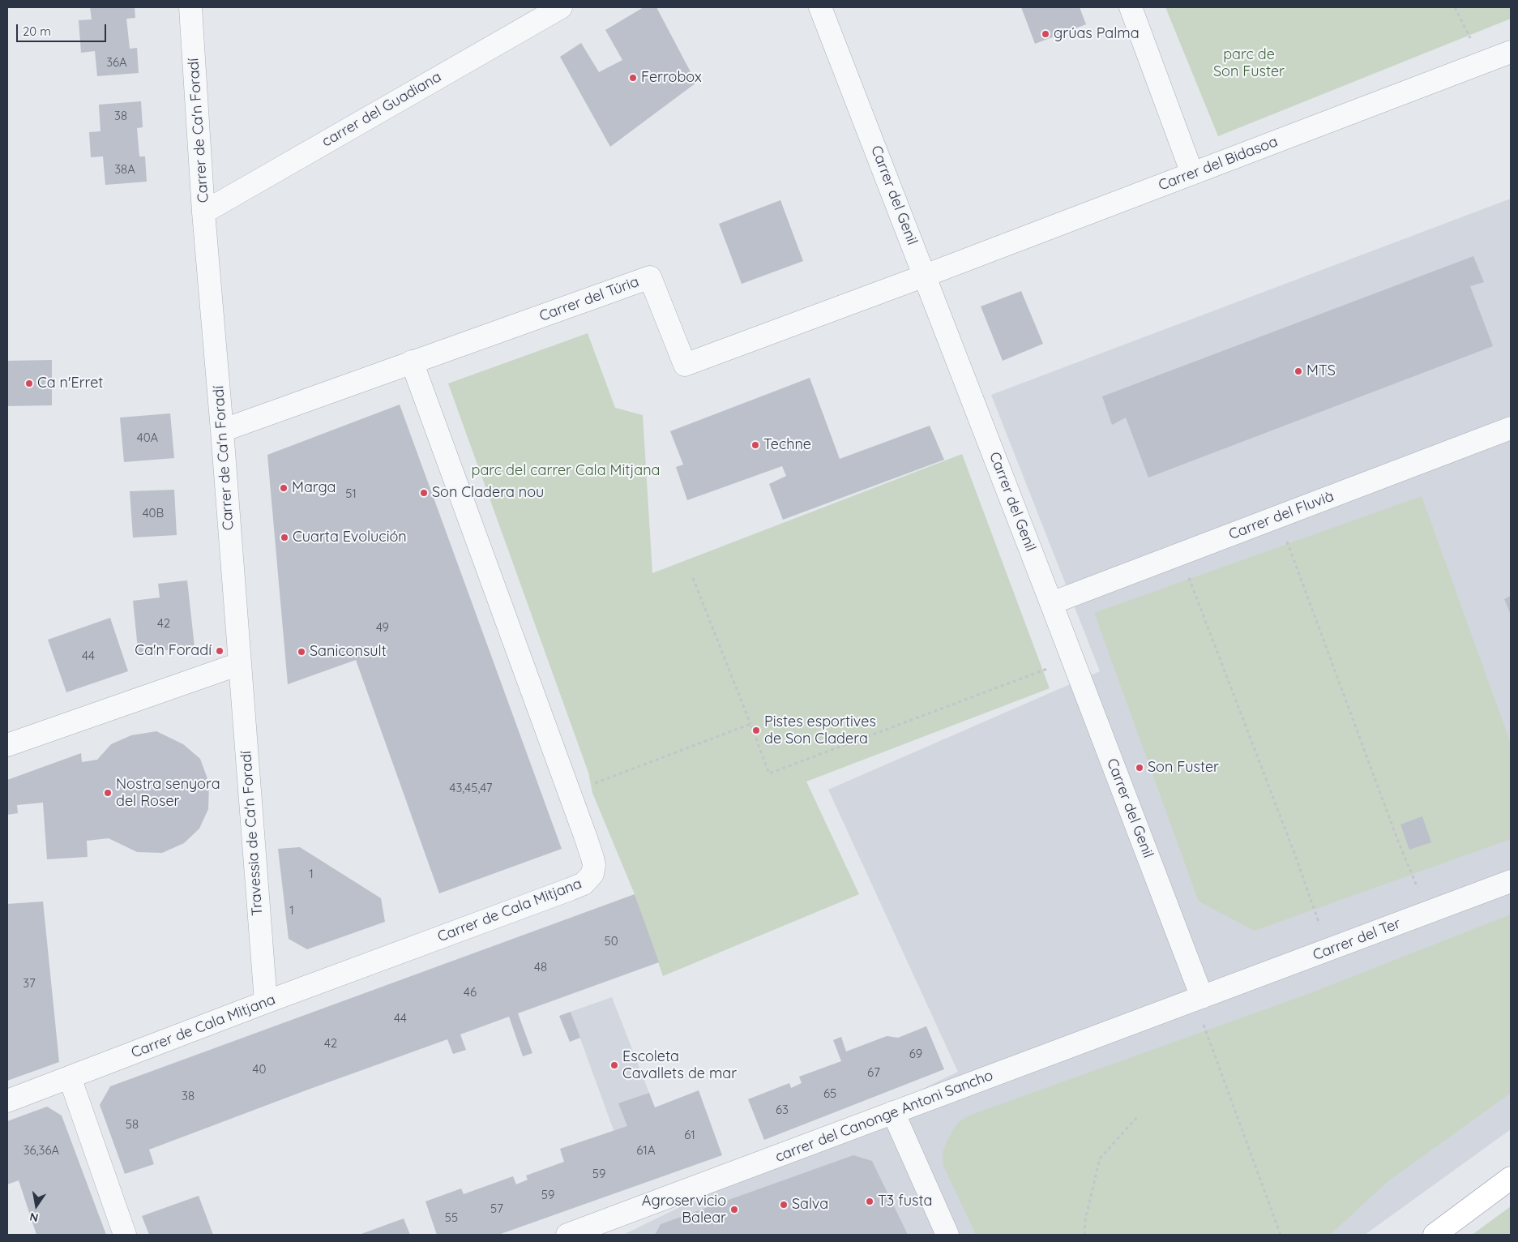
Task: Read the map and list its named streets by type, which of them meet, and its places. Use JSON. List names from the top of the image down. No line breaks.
{"streets":{"street":["carrer del Guadiana","Carrer de Ca'n Foradí","Carrer del Bidasoa","Carrer del Genil","Carrer del Túria","Carrer del Fluvià","Travessia de Ca'n Foradí","Carrer de Cala Mitjana","Carrer del Ter","carrer del Canonge Antoni Sancho"]},"crossings":[["carrer del Guadiana","Carrer de Ca'n Foradí"],["Carrer de Ca'n Foradí","Carrer del Túria"],["Carrer de Ca'n Foradí","Travessia de Ca'n Foradí"],["Carrer del Bidasoa","Carrer del Genil"],["Carrer del Bidasoa","Carrer del Túria"],["Carrer del Genil","Carrer del Túria"],["Carrer del Genil","Carrer del Fluvià"],["Carrer del Genil","Carrer del Ter"],["Carrer del Genil","carrer del Canonge Antoni Sancho"],["Carrer del Túria","Carrer de Cala Mitjana"],["Travessia de Ca'n Foradí","Carrer de Cala Mitjana"],["Carrer del Ter","carrer del Canonge Antoni Sancho"]],"parks":["parc de Son Fuster","parc del carrer Cala Mitjana"],"places":["grúas Palma","Ferrobox","MTS","Ca n'Erret","Techne","Marga","Son Cladera nou","Cuarta Evolución","Ca'n Foradí","Saniconsult","Pistes esportives de Son Cladera","Son Fuster","Nostra senyora del Roser","Escoleta Cavallets de mar","T3 fusta","Salva","Agroservicio Balear"],"house_numbers":["36A","38","38A","40A","51","40B","42","49","44","43,45,47","1","1","50","48","37","46","44","42","69","40","67","65","38","63","58","61","36,36A","61A","59","59","57","55"],"scale_bar":"20 m","north":"bottom"}
